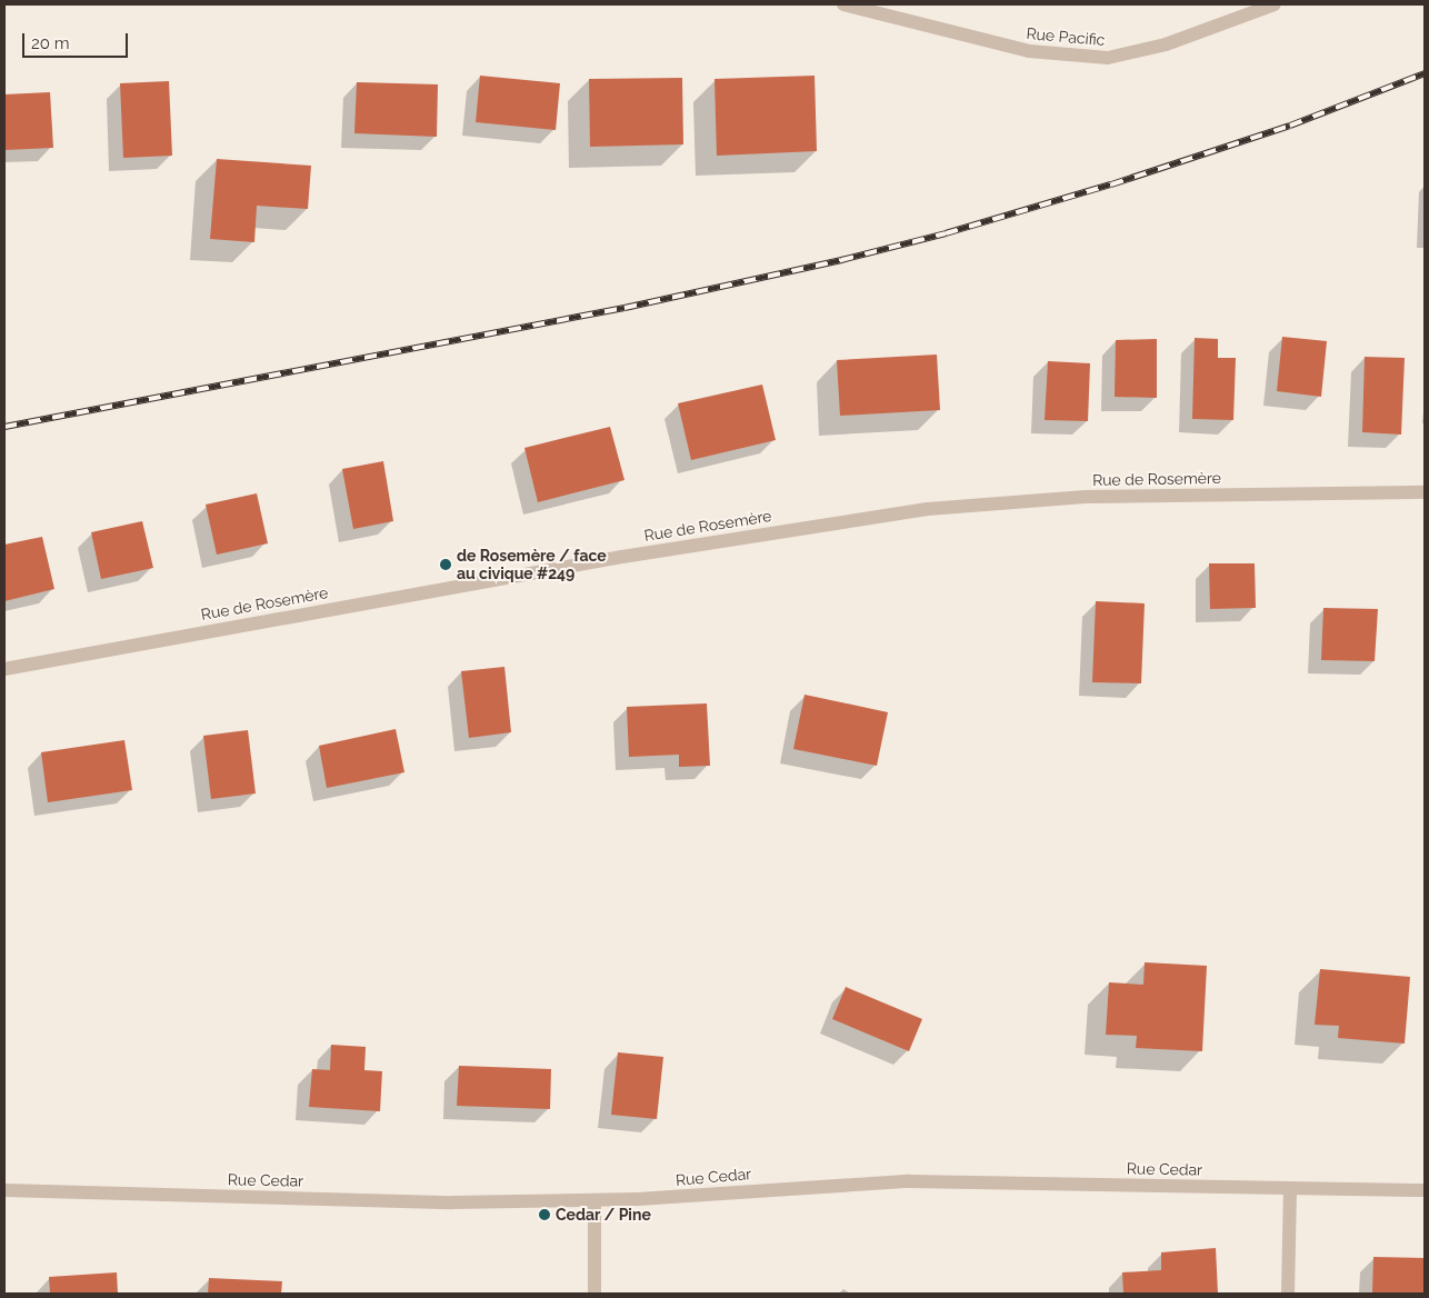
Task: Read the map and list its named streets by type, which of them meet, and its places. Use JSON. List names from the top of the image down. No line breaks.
{"streets":{"street":["Rue Pacific","Rue de Rosemère","Rue Cedar"]},"places":["de Rosemère / face au civique #249","Cedar / Pine"],"scale_bar":"20 m"}
